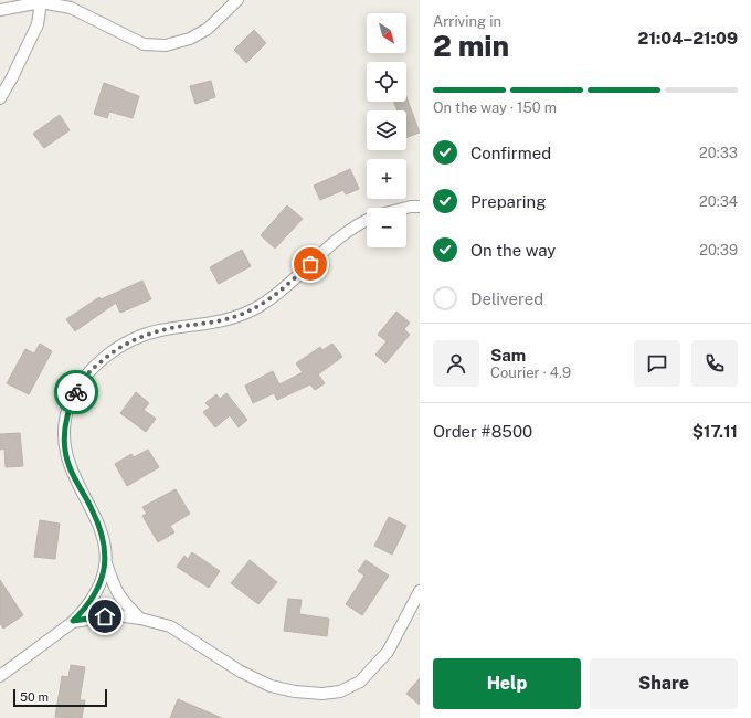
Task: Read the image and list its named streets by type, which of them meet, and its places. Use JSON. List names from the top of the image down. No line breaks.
{"scale_bar":"50 m","north":"bottom right","page":{"heading":["2 min","Arriving in","21:04–21:09"],"panel":["Sam","Courier · 4.9","Order #8500","$17.11"],"map_buttons":["+","−"],"bar":"On the way · 150 m","list":[["Confirmed","20:33"],["Preparing","20:34"],["On the way","20:39"],"Delivered"],"buttons":["Help","Share"],"scale":"50 m"}}
